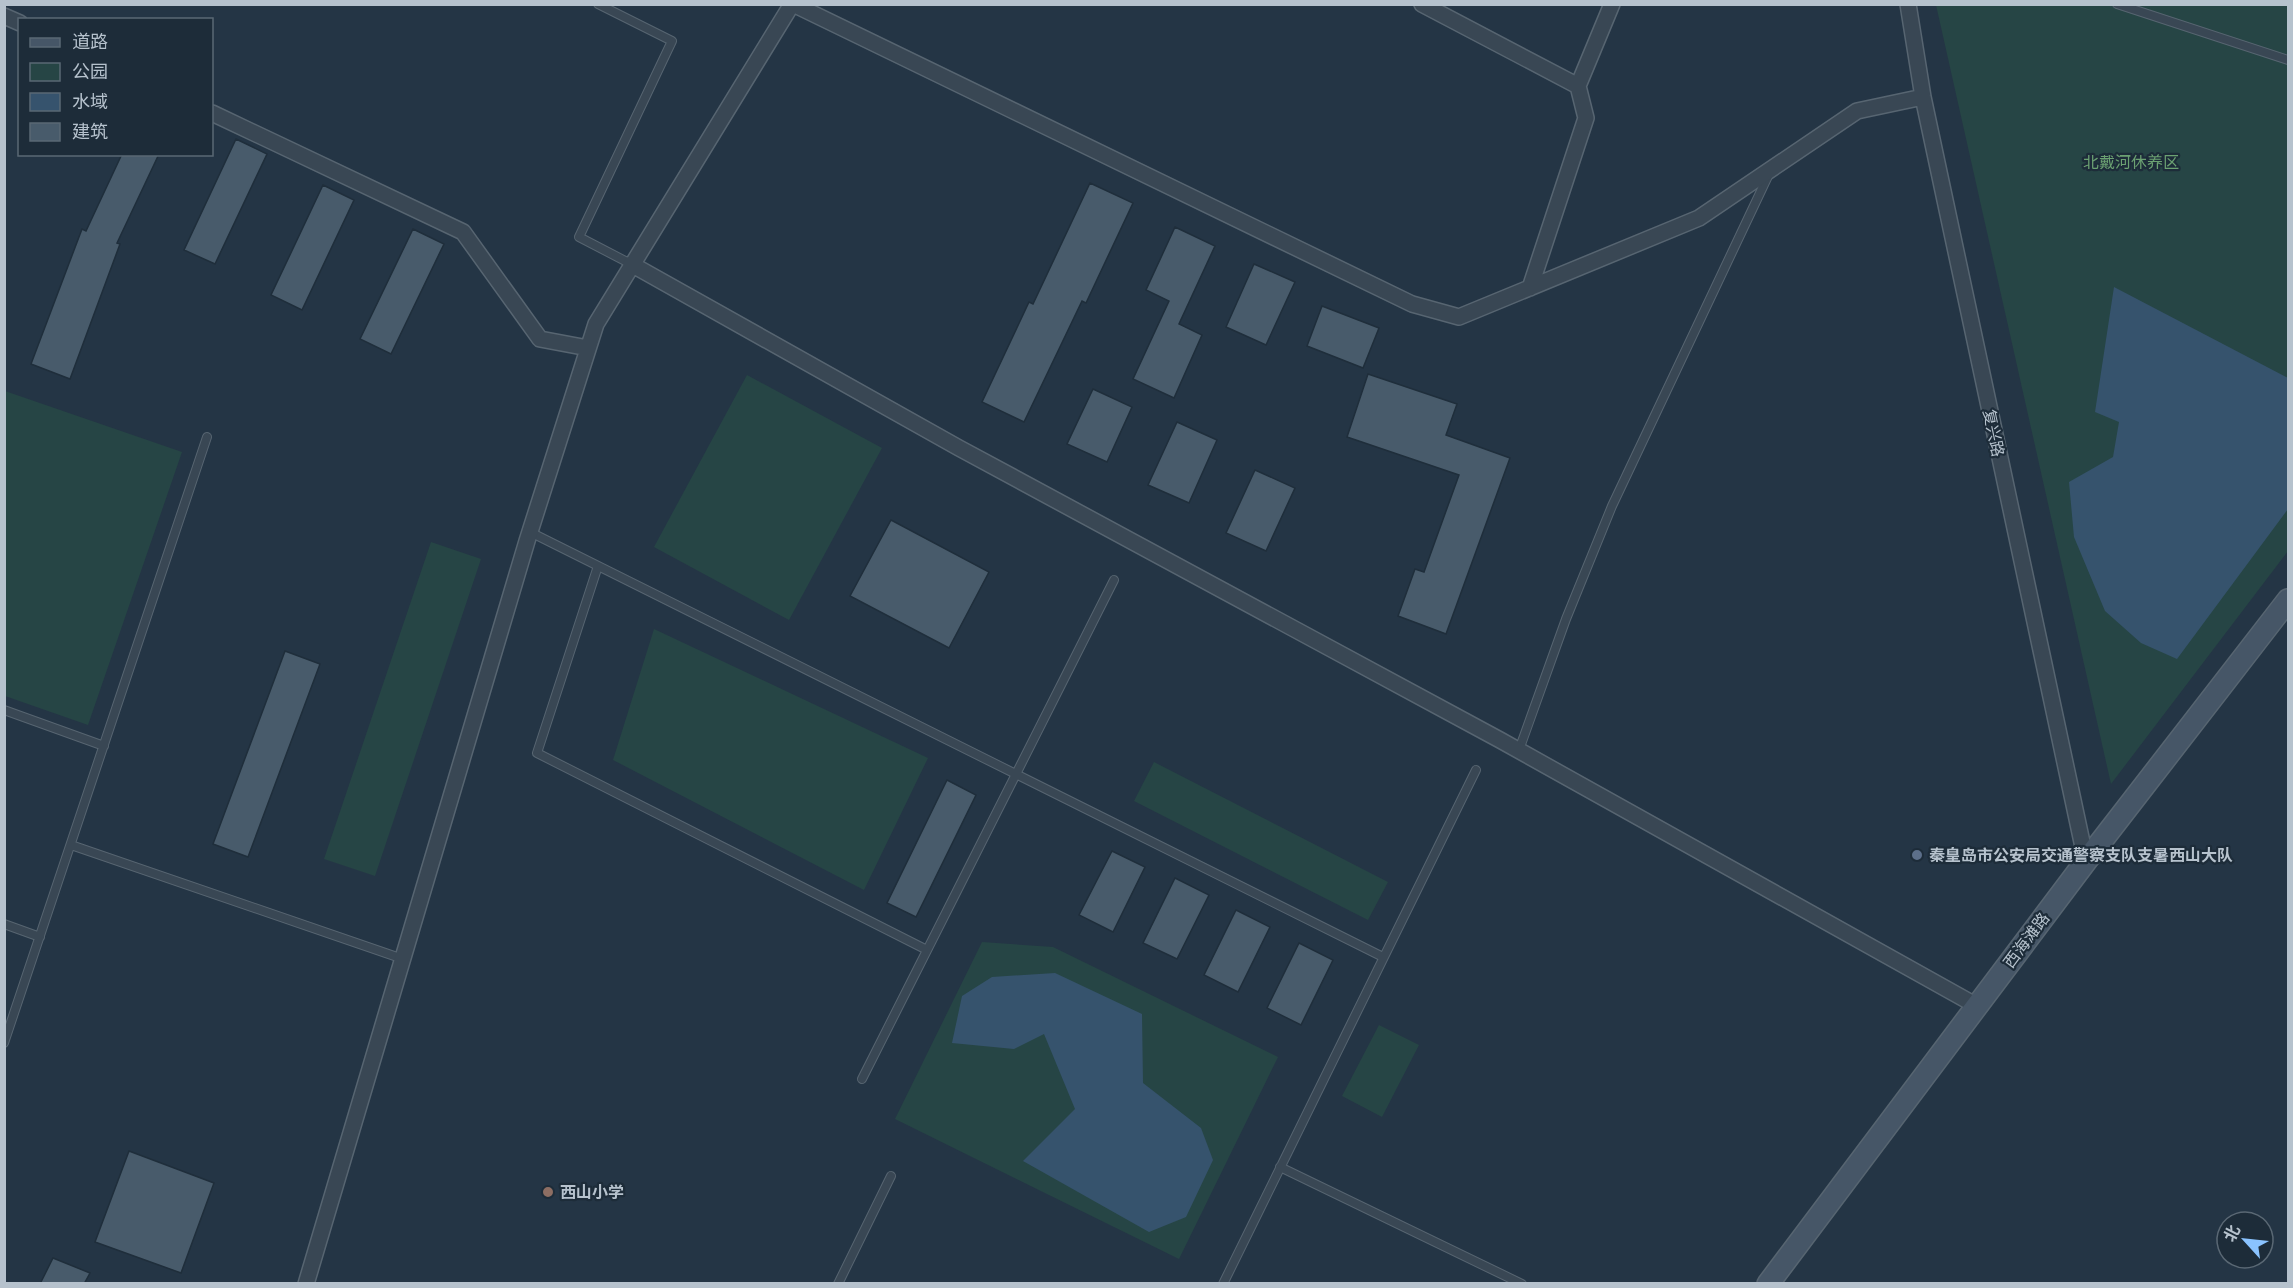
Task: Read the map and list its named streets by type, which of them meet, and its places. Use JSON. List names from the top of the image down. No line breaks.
{"streets":{"main road":["西海滩路"],"street":["复兴路"]},"crossings":[["复兴路","西海滩路"]],"parks":["北戴河休养区"],"places":["秦皇岛市公安局交通警察支队支暑西山大队","西山小学"],"legend":["道路","公园","水域","建筑"],"north":"top left"}
